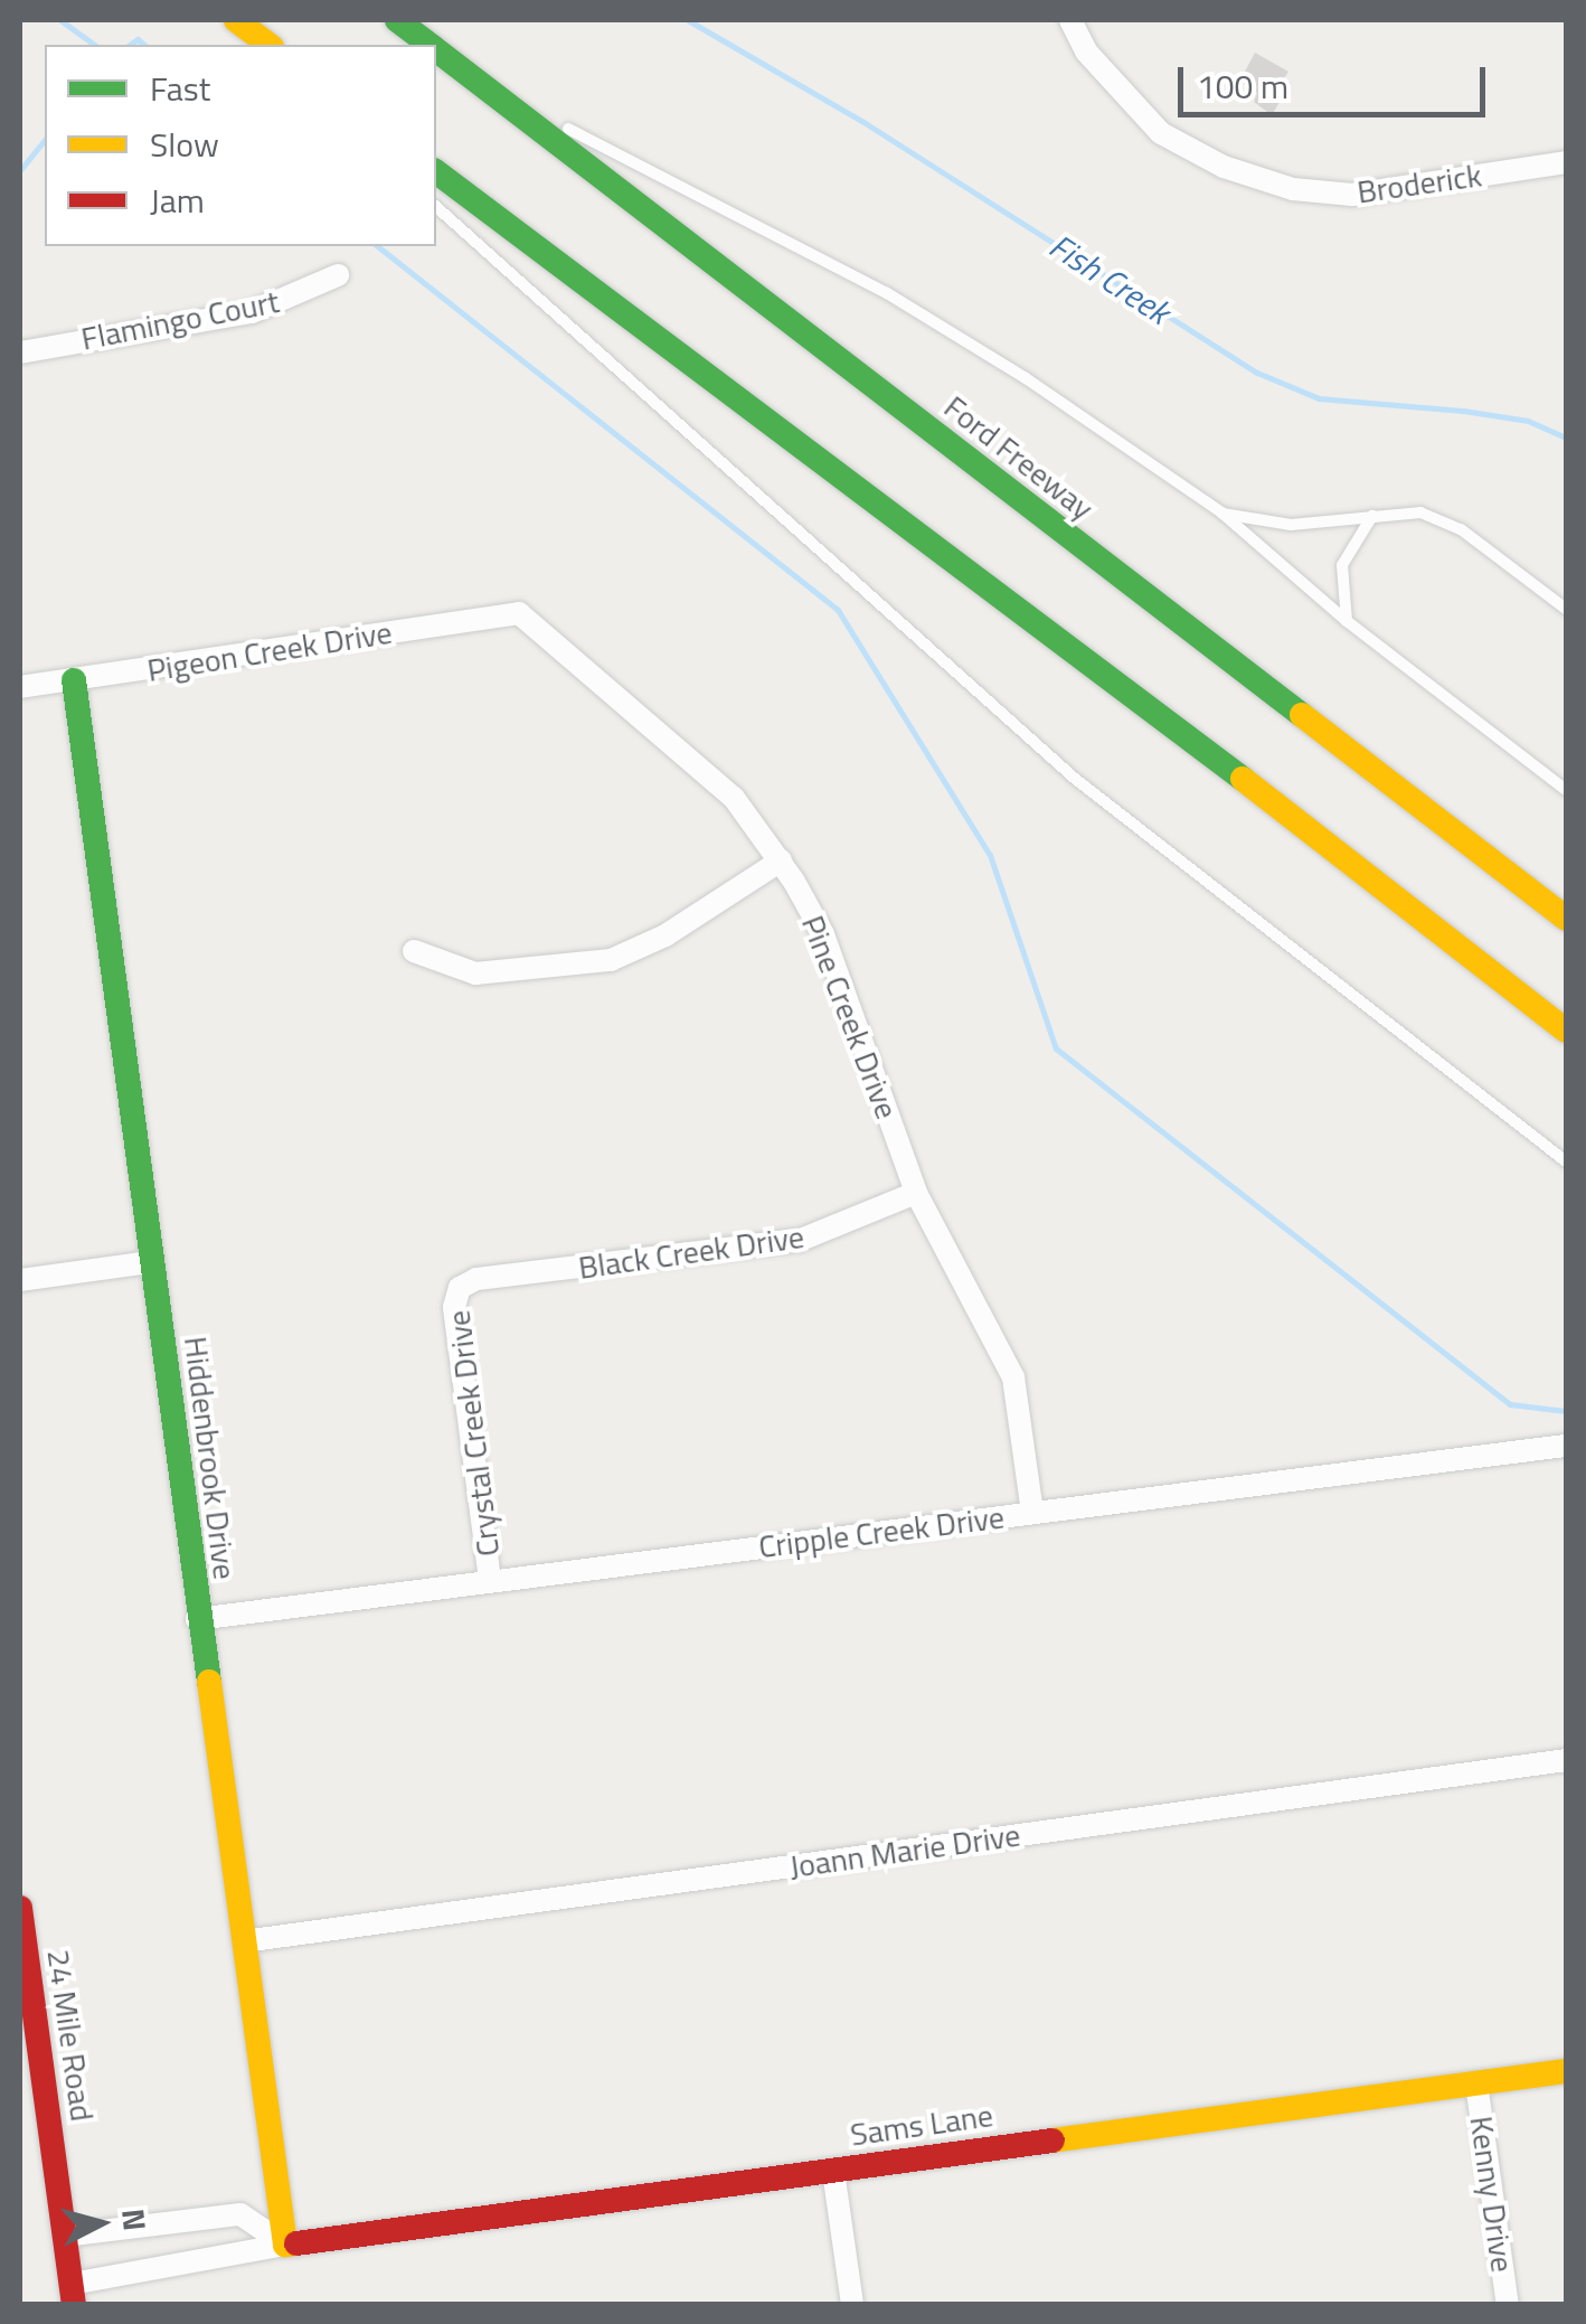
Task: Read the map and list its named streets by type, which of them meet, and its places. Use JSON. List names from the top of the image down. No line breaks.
{"streets":{"main road":["Ford Freeway","Hiddenbrook Drive","24 Mile Road","Sams Lane"],"street":["Broderick","Flamingo Court","Pigeon Creek Drive","Pine Creek Drive","Black Creek Drive","Crystal Creek Drive","Cripple Creek Drive","Joann Marie Drive","Kenny Drive"]},"crossings":[["Pigeon Creek Drive","Pine Creek Drive"],["Pigeon Creek Drive","Hiddenbrook Drive"],["Pine Creek Drive","Black Creek Drive"],["Pine Creek Drive","Cripple Creek Drive"],["Black Creek Drive","Crystal Creek Drive"],["Crystal Creek Drive","Cripple Creek Drive"],["Hiddenbrook Drive","Cripple Creek Drive"],["Hiddenbrook Drive","Joann Marie Drive"],["Hiddenbrook Drive","Sams Lane"],["24 Mile Road","Sams Lane"],["Sams Lane","Kenny Drive"]],"water":["Fish Creek"],"legend":["Fast","Slow","Jam"],"scale_bar":"100 m","north":"right"}
